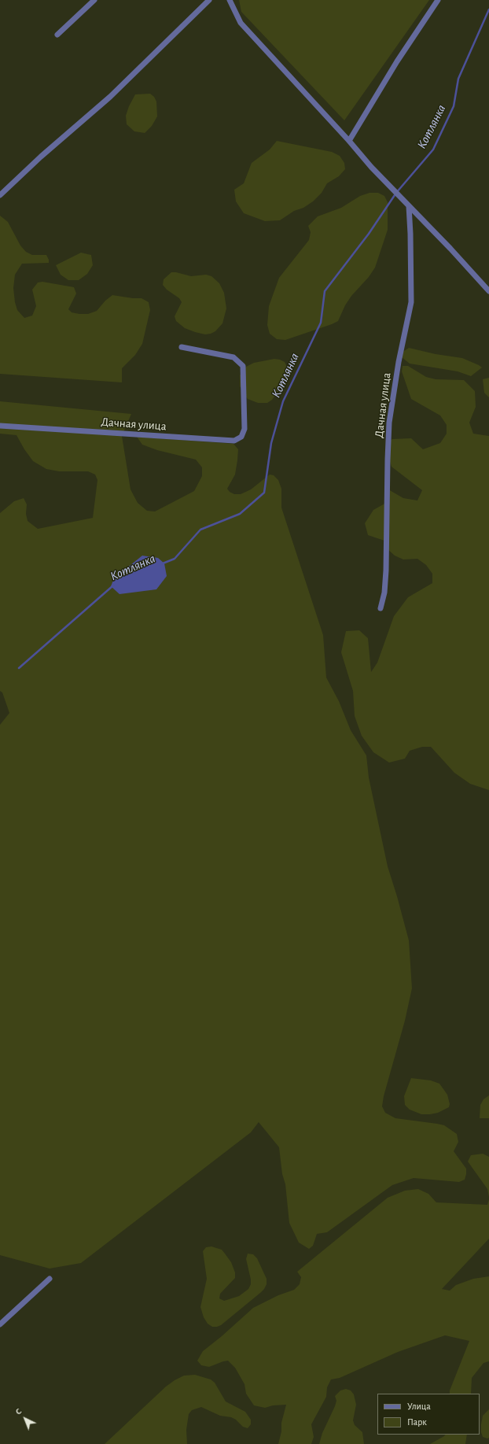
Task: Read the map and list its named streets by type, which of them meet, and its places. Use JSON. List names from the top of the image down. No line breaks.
{"streets":{"street":["Дачная улица"]},"water":["Котлянка"],"legend":["Улица","Парк"],"north":"top left"}
